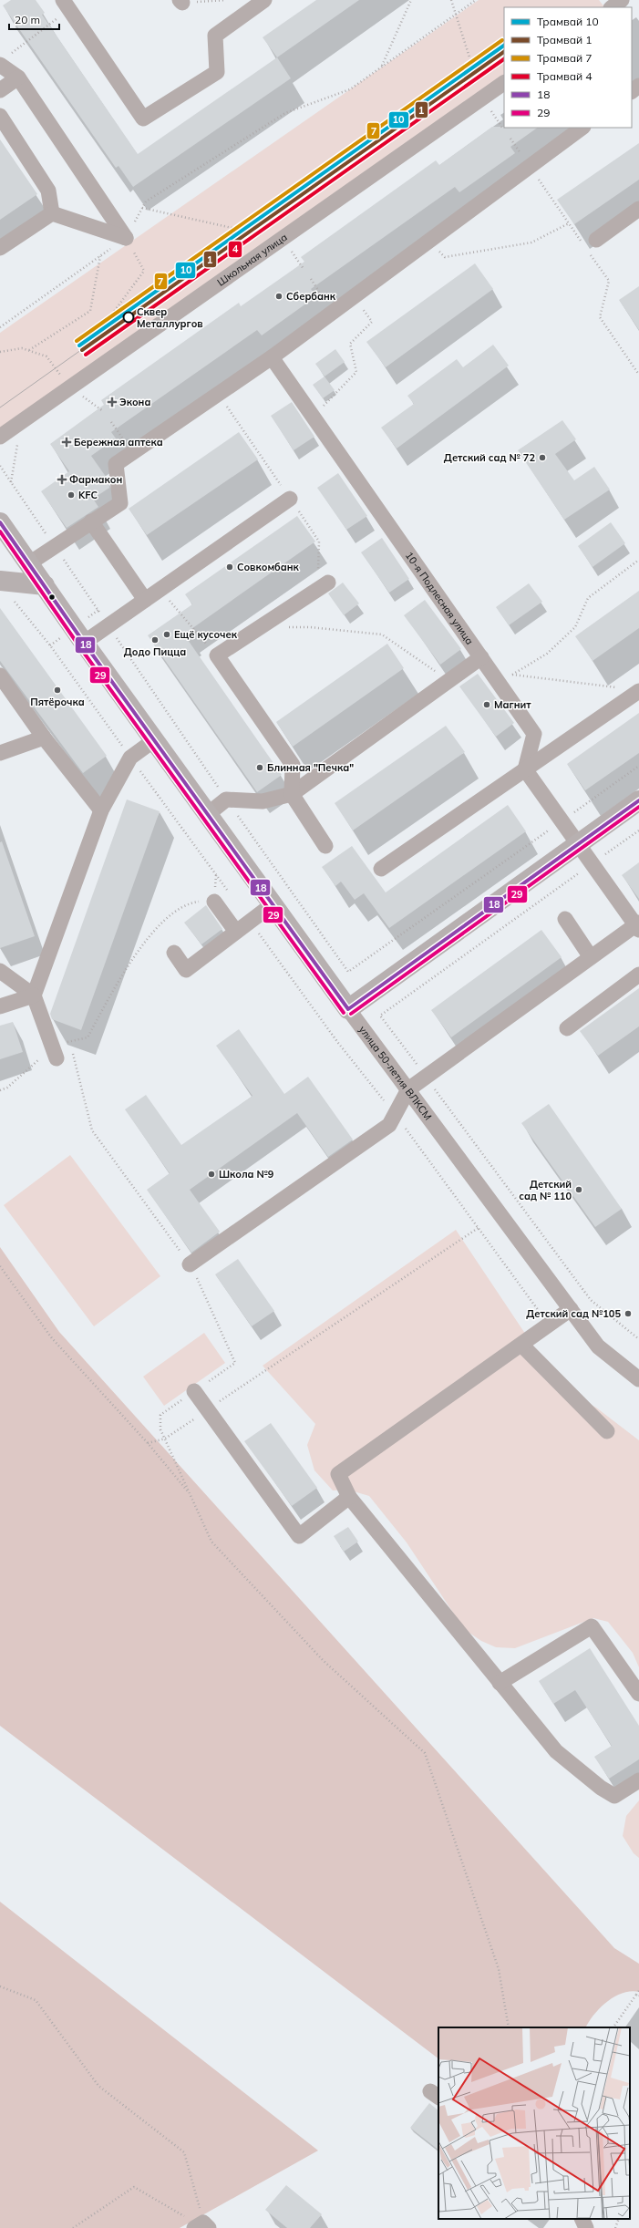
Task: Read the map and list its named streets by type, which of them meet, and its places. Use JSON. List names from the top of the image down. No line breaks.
{"streets":{"main road":["улица 50-летия ВЛКСМ"],"street":["Школьная улица","10-я Подлесная улица"]},"places":{"other":["Сбербанк","Сквер Металлургов","Детский сад № 72","KFC","Совкомбанк","Ещё кусочек","Додо Пицца","Пятёрочка","Магнит","Блинная \"Печка\"","Школа №9","Детский сад № 110","Детский сад №105"],"health":["Экона","Бережная аптека","Фармакон"]},"lines":["tram line 7","tram line 10","tram line 1","tram line 4","transit line 18","transit line 29"],"legend":["Трамвай 10","Трамвай 1","Трамвай 7","Трамвай 4","18","29"],"scale_bar":"20 m"}
